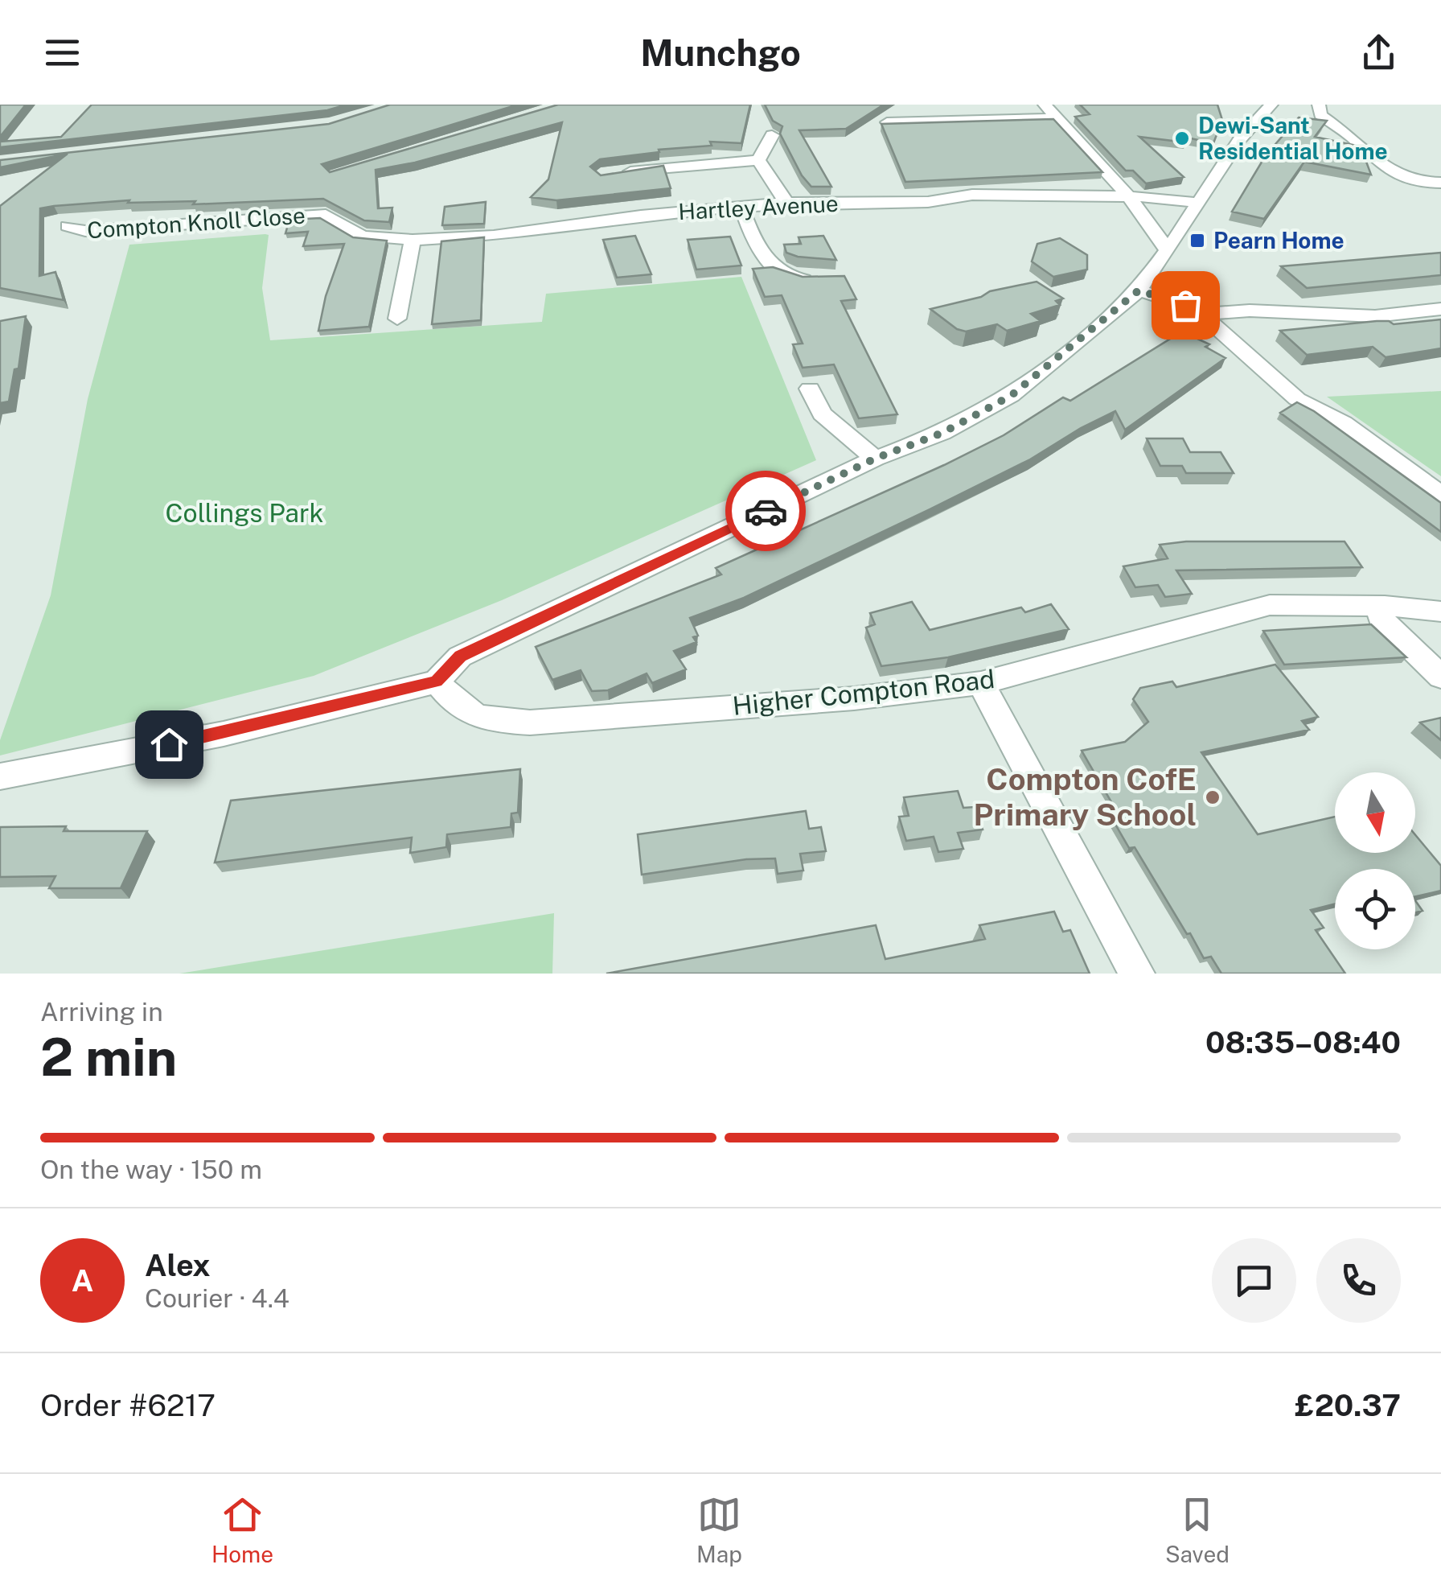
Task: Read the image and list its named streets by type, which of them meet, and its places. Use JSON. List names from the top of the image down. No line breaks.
{"streets":{"street":["Hartley Avenue","Compton Knoll Close","Higher Compton Road"]},"crossings":[["Hartley Avenue","Compton Knoll Close"]],"parks":["Collings Park"],"places":{"other":["Dewi-Sant Residential Home","Compton CofE Primary School"],"transit":["Pearn Home"]},"north":"bottom","page":{"header":"Munchgo","heading":["2 min","Arriving in","08:35–08:40"],"panel":["Alex","Courier · 4.4","Order #6217","£20.37"],"bar":"On the way · 150 m","round":"A","tabs":["Home","Map","Saved"]}}
